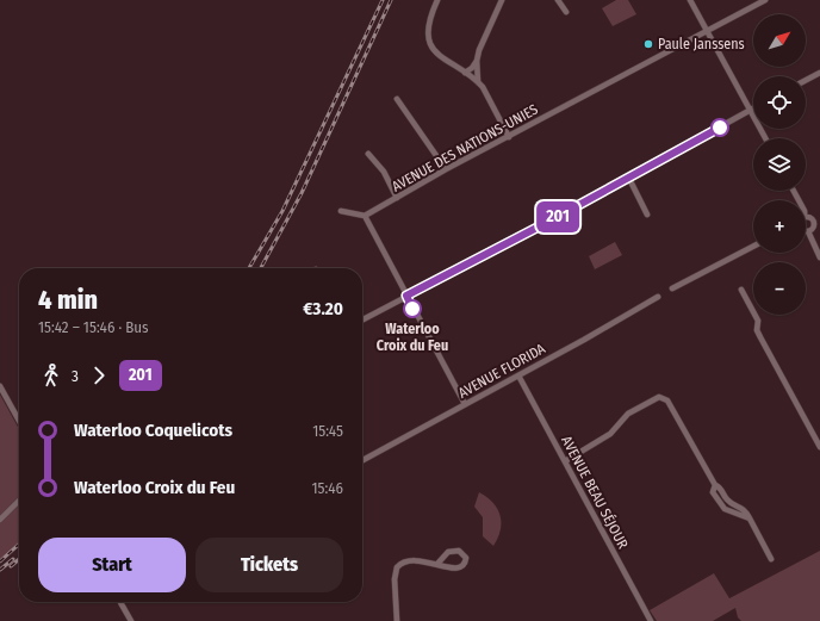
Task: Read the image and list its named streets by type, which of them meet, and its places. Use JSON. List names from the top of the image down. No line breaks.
{"streets":{"street":["AVENUE DES NATIONS-UNIES","AVENUE FLORIDA","AVENUE BEAU SÉJOUR"]},"crossings":[["AVENUE FLORIDA","AVENUE BEAU SÉJOUR"]],"places":["Paule Janssens","Waterloo Croix du Feu"],"lines":["bus line 201"],"north":"top right","page":{"on_map":"201","map_buttons":["+","−"],"heading":["4 min","15:42 – 15:46 · Bus","€3.20"],"legs":["3","201"],"list":[{"name":"Waterloo Coquelicots","value":"15:45"},{"name":"Waterloo Croix du Feu","value":"15:46"}],"buttons":["Start","Tickets"]}}
